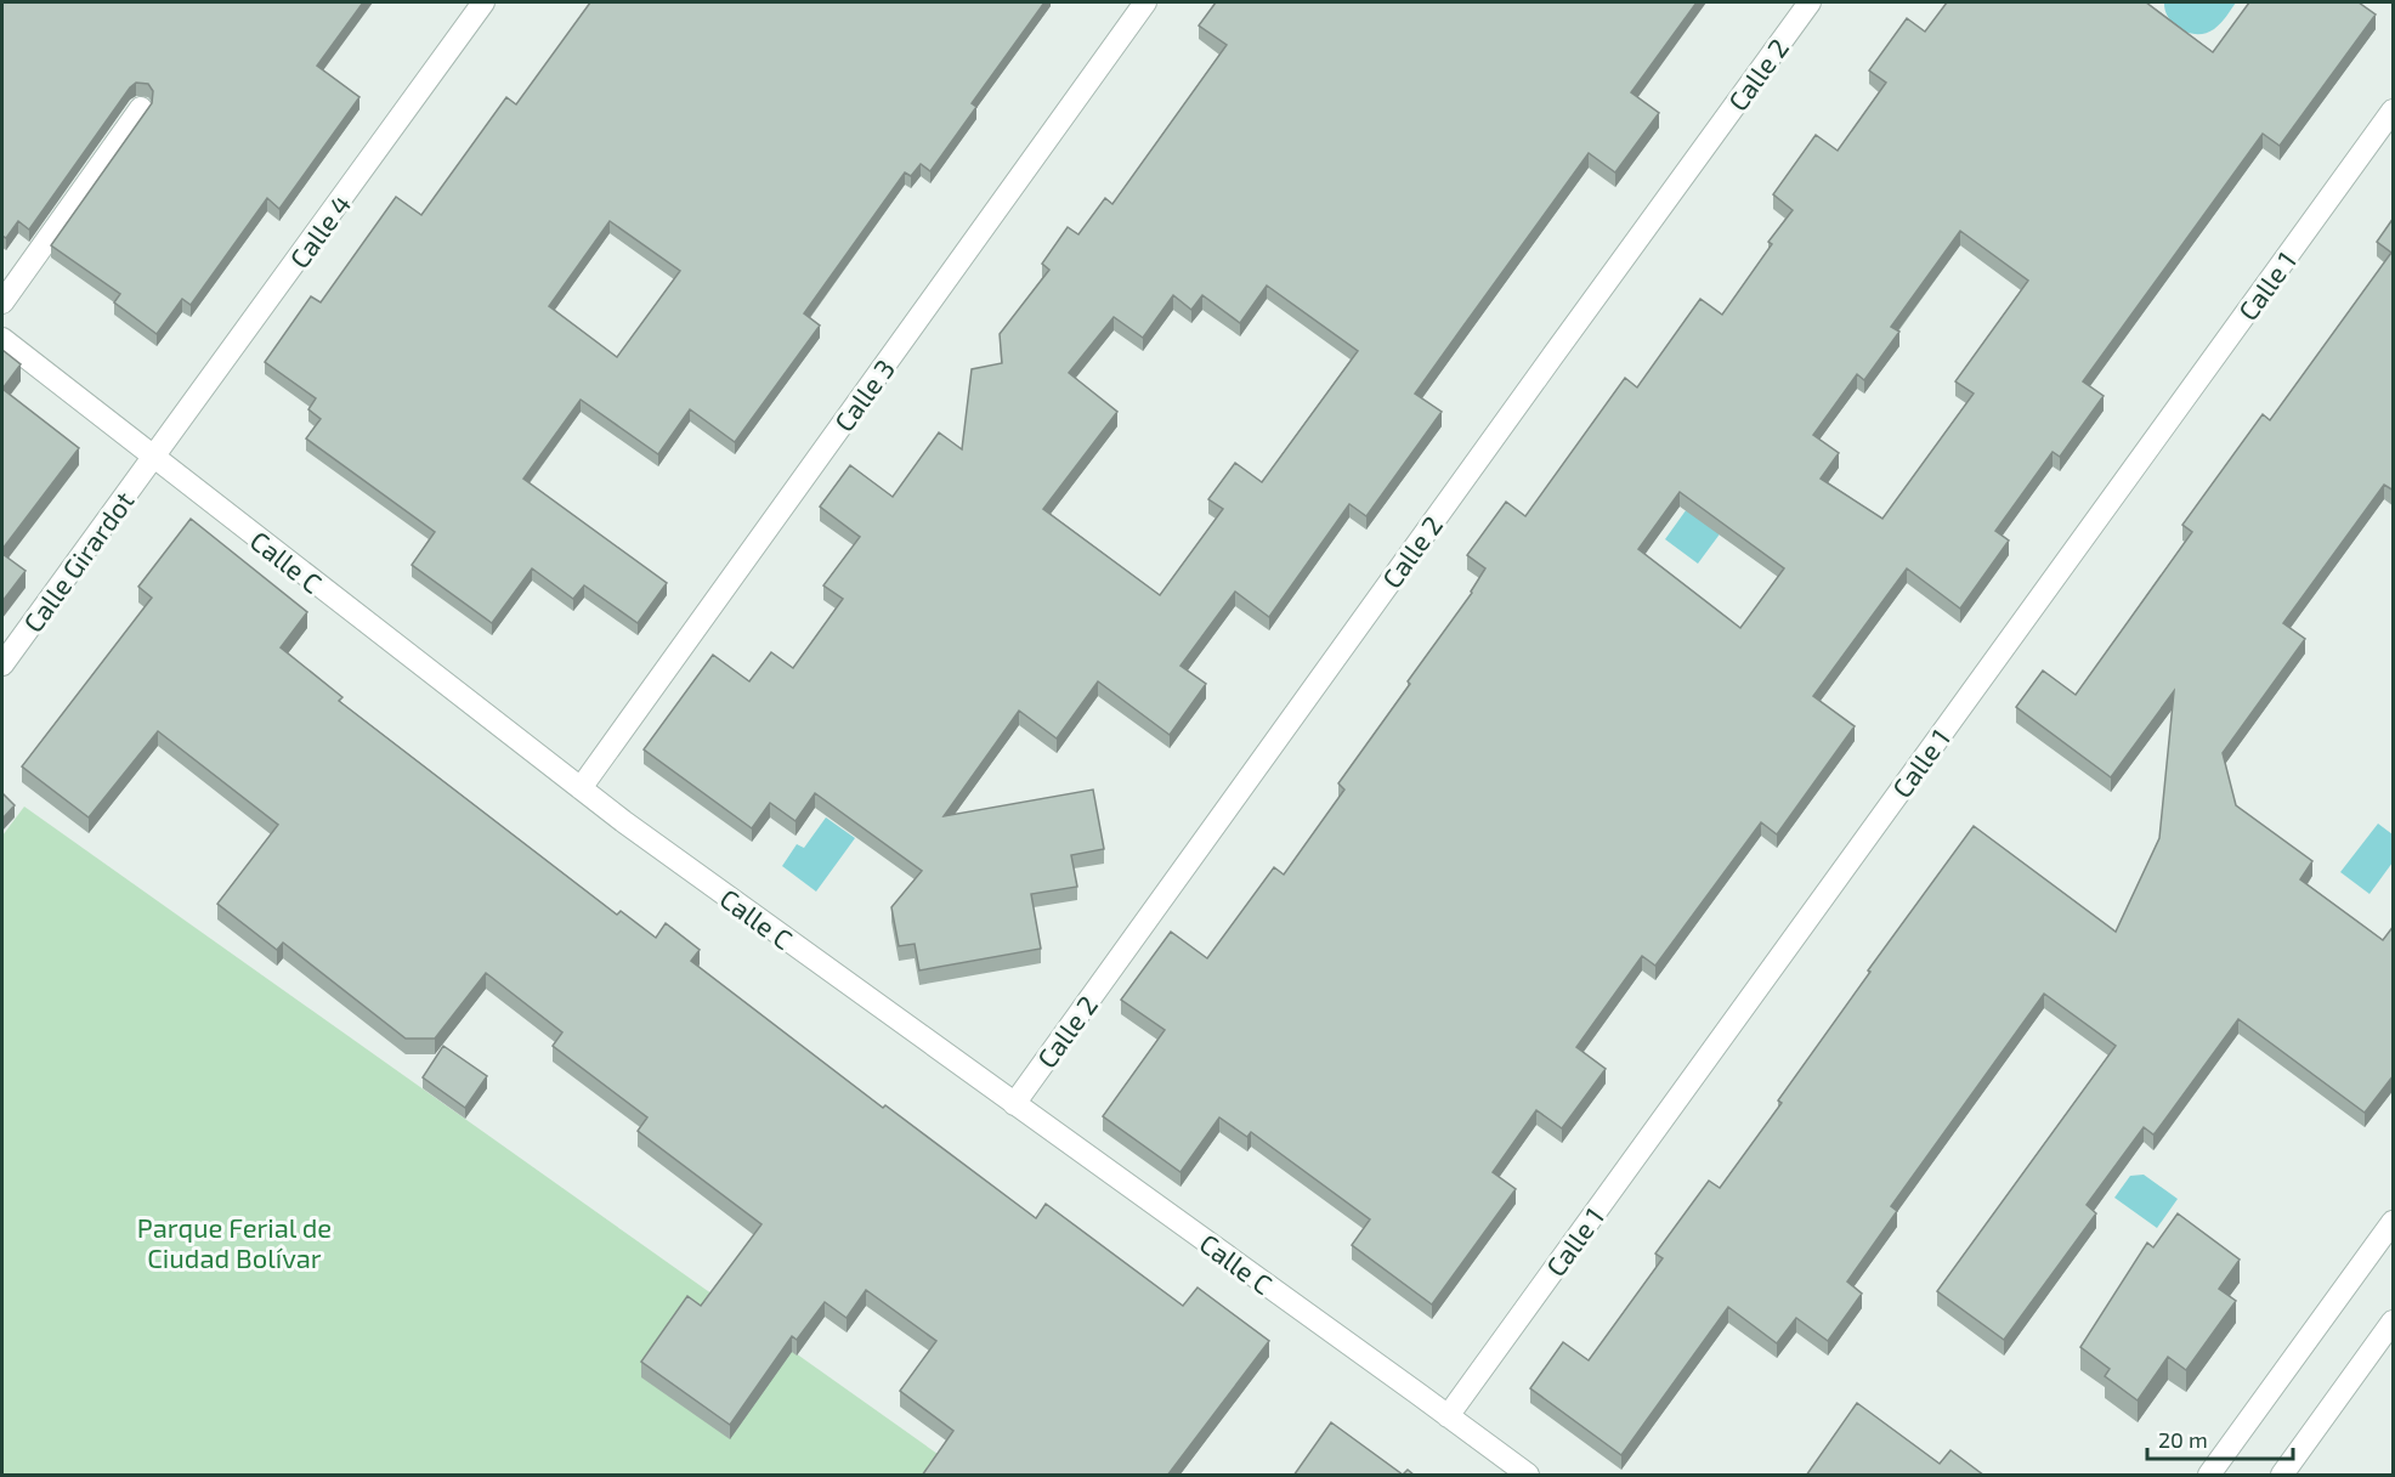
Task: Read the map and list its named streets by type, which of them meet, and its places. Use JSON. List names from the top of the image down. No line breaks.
{"streets":{"street":["Calle 2","Calle 4","Calle 1","Calle 3","Calle Girardot","Calle C"]},"crossings":[["Calle 2","Calle C"],["Calle 4","Calle Girardot"],["Calle 4","Calle C"],["Calle 1","Calle C"],["Calle 3","Calle C"],["Calle Girardot","Calle C"]],"parks":["Parque Ferial de Ciudad Bolívar"],"scale_bar":"20 m"}
